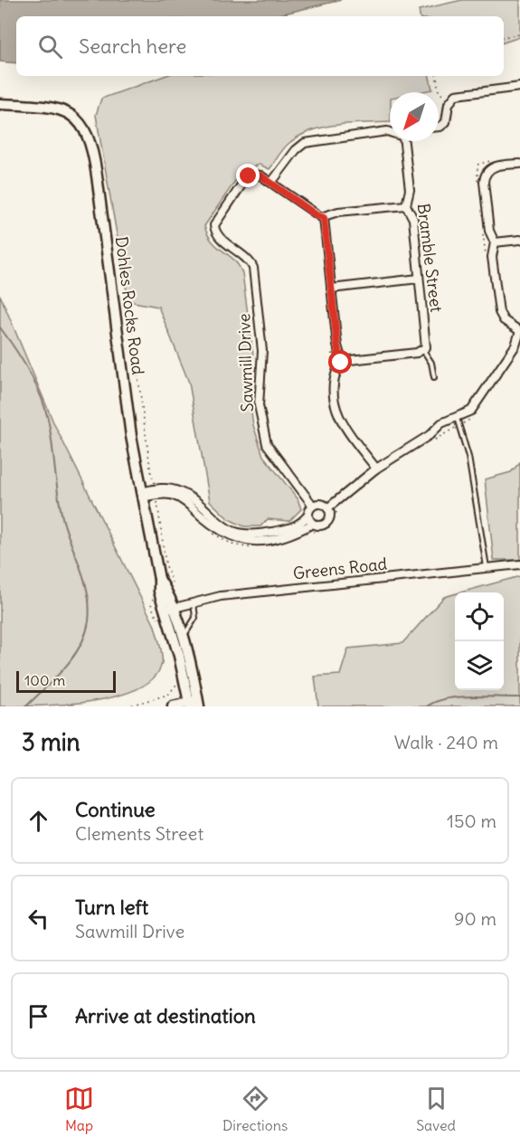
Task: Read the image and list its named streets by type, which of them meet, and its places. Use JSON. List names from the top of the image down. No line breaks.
{"streets":{"street":["Bramble Street","Dohles Rocks Road","Sawmill Drive","Greens Road"]},"crossings":[["Dohles Rocks Road","Greens Road"]],"scale_bar":"100 m","north":"bottom left","page":{"search":"Search here","scale":"100 m","heading":["3 min","Walk · 240 m"],"list":[["Continue","Clements Street","150 m"],["Turn left","Sawmill Drive","90 m"],"Arrive at destination"],"nav":["Map","Directions","Saved"]}}
